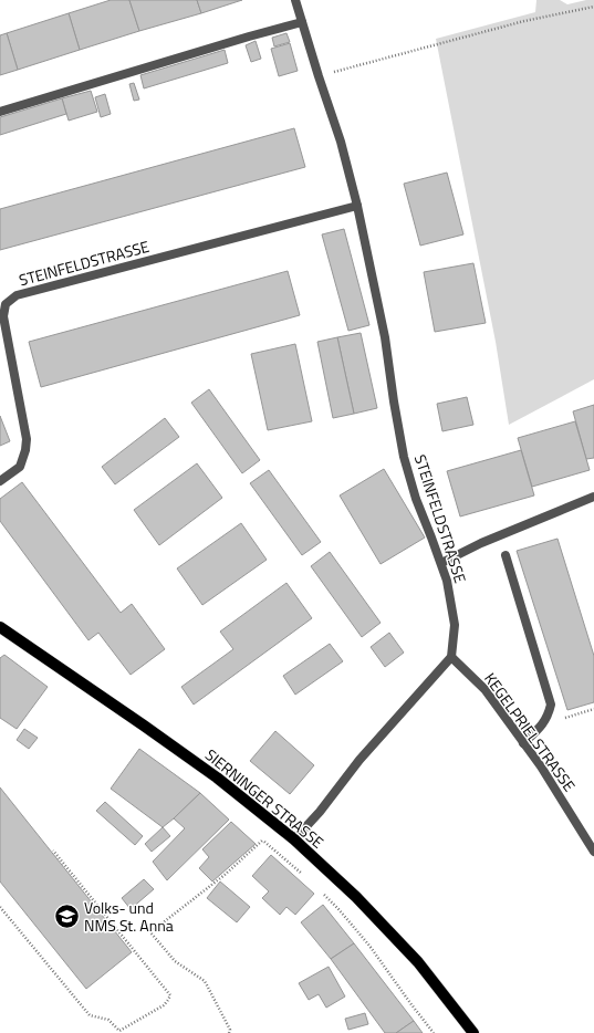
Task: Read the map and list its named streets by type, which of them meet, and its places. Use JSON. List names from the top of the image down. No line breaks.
{"streets":{"main road":["SIERNINGER STRASSE"],"street":["STEINFELDSTRASSE","KEGELPRIELSTRASSE"]},"crossings":[["STEINFELDSTRASSE","KEGELPRIELSTRASSE"]],"places":{"school or university":["Volks- und NMS St. Anna"]}}
